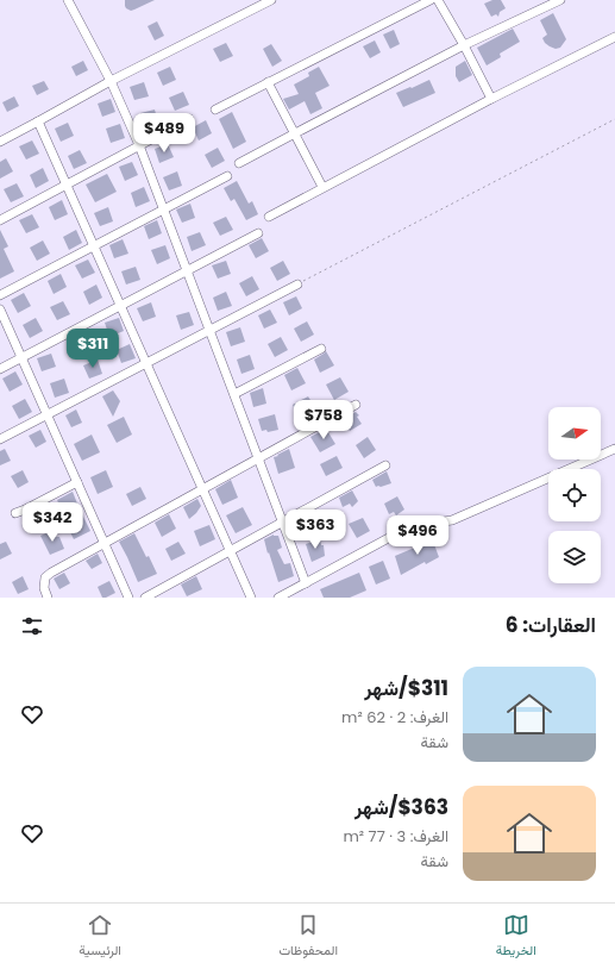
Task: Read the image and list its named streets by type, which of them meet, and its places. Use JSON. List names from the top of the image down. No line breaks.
{"north":"right","page":{"price":["$489","$311","$758","$342","$363","$496"],"heading":"العقارات: 6","list":[{"name":"$311/شهر","note":"الغرف: 2 · 62 m² · شقة"},{"name":"$363/شهر","note":"الغرف: 3 · 77 m² · شقة"}],"tabs":["الخريطة","المحفوظات","الرئيسية"]}}
